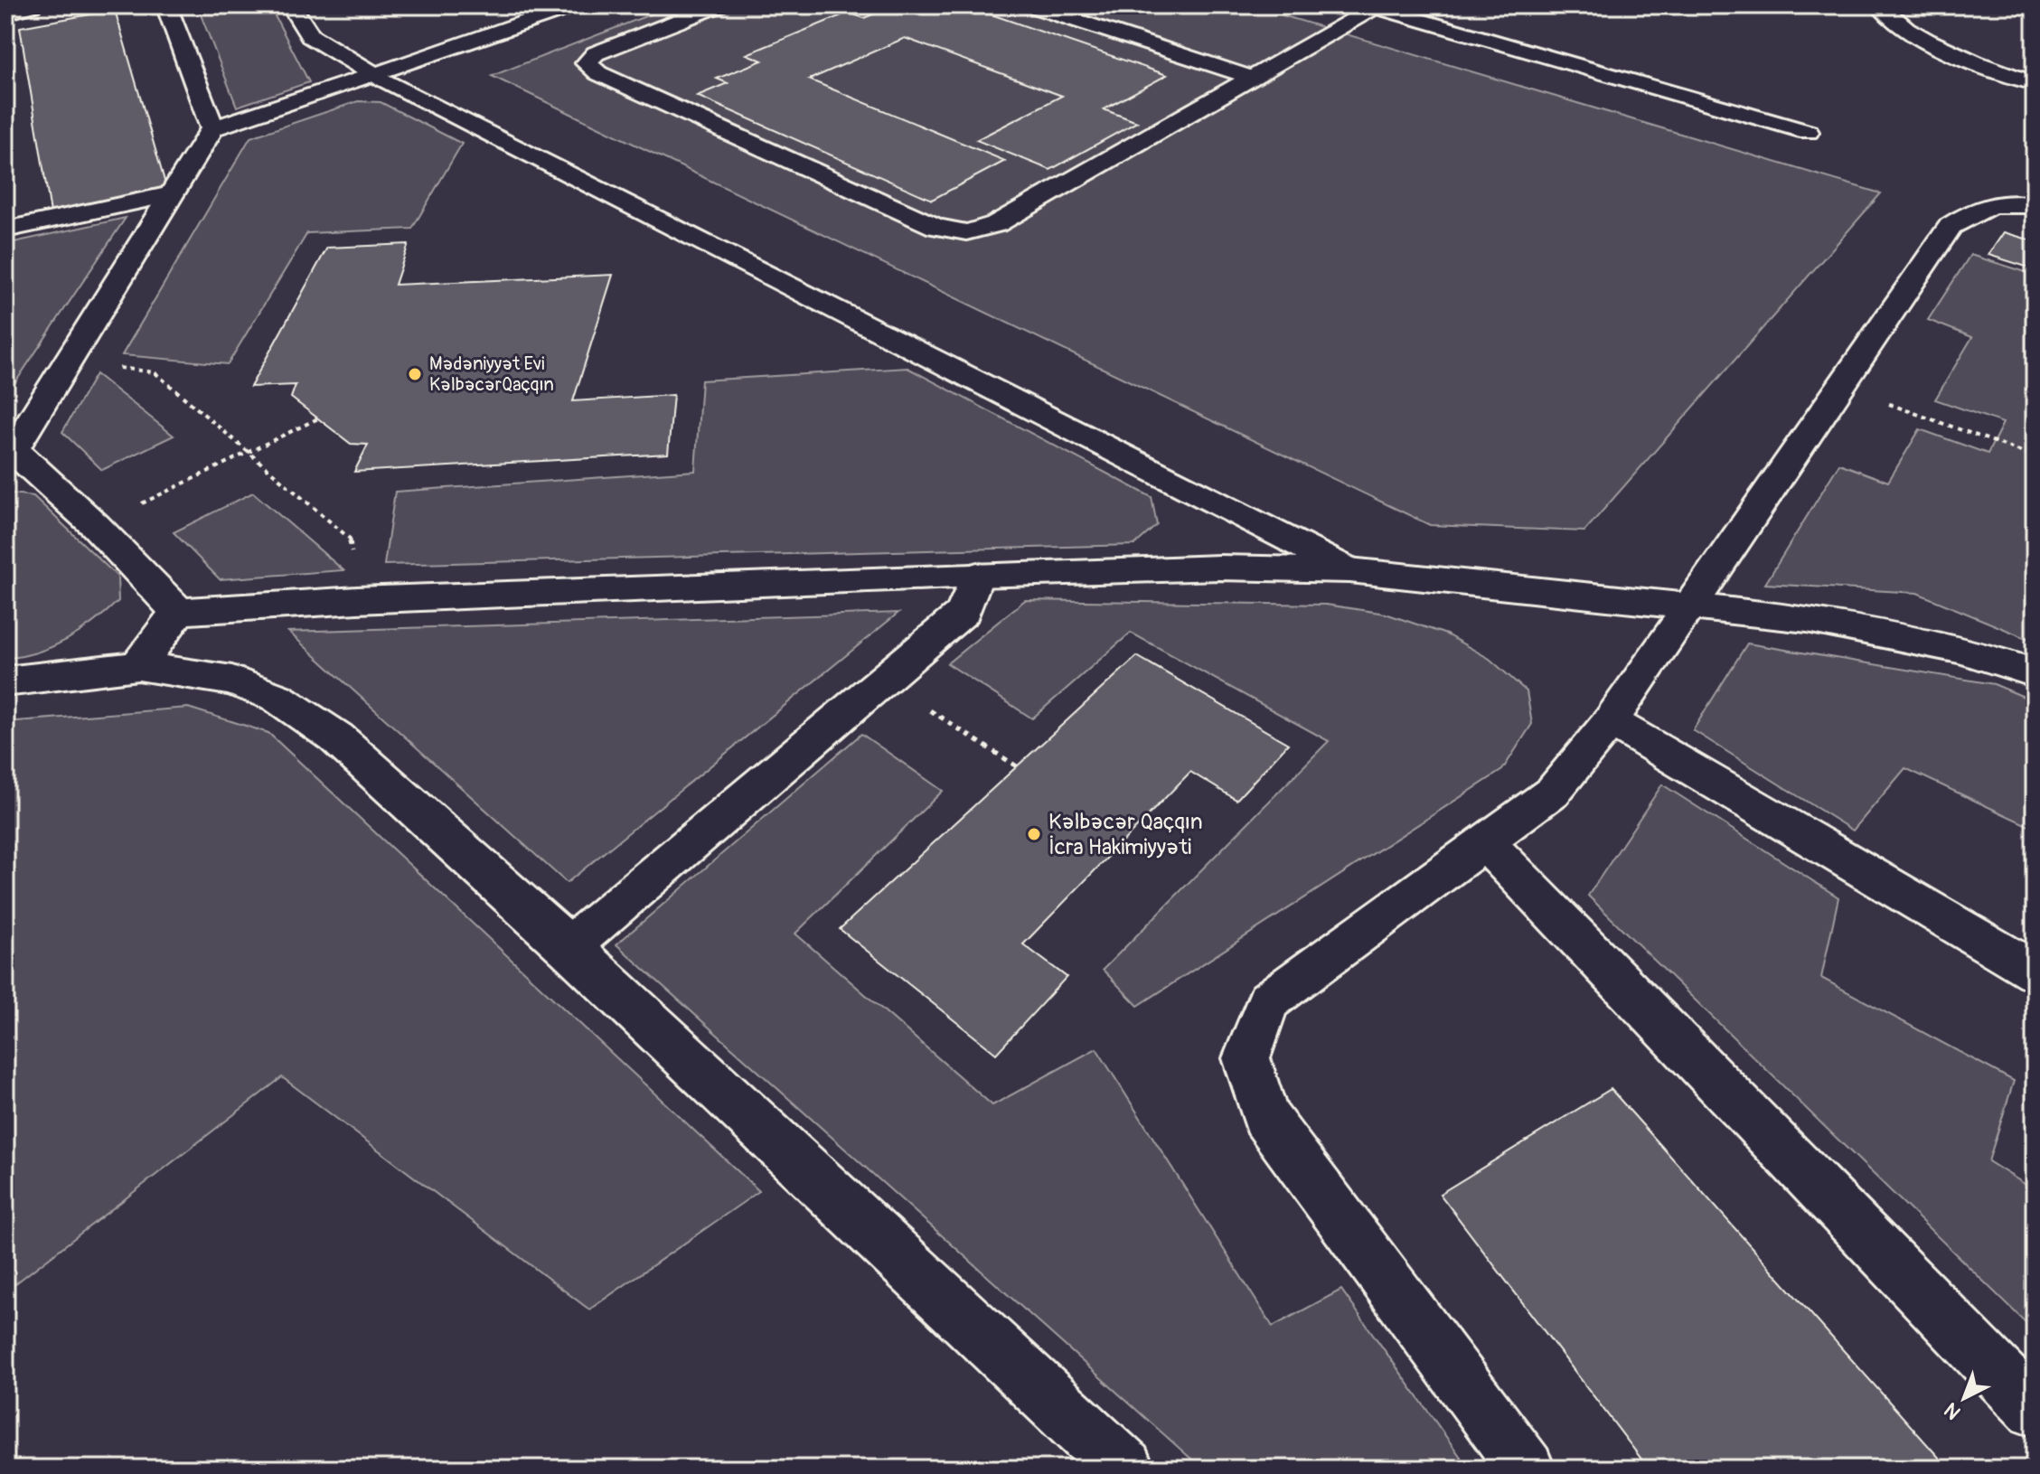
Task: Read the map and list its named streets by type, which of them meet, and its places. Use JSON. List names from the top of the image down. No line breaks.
{"places":["Mədəniyyət Evi KəlbəcərQaçqın","Kəlbəcər Qaçqın İcra Hakimiyyəti"],"north":"bottom left"}
